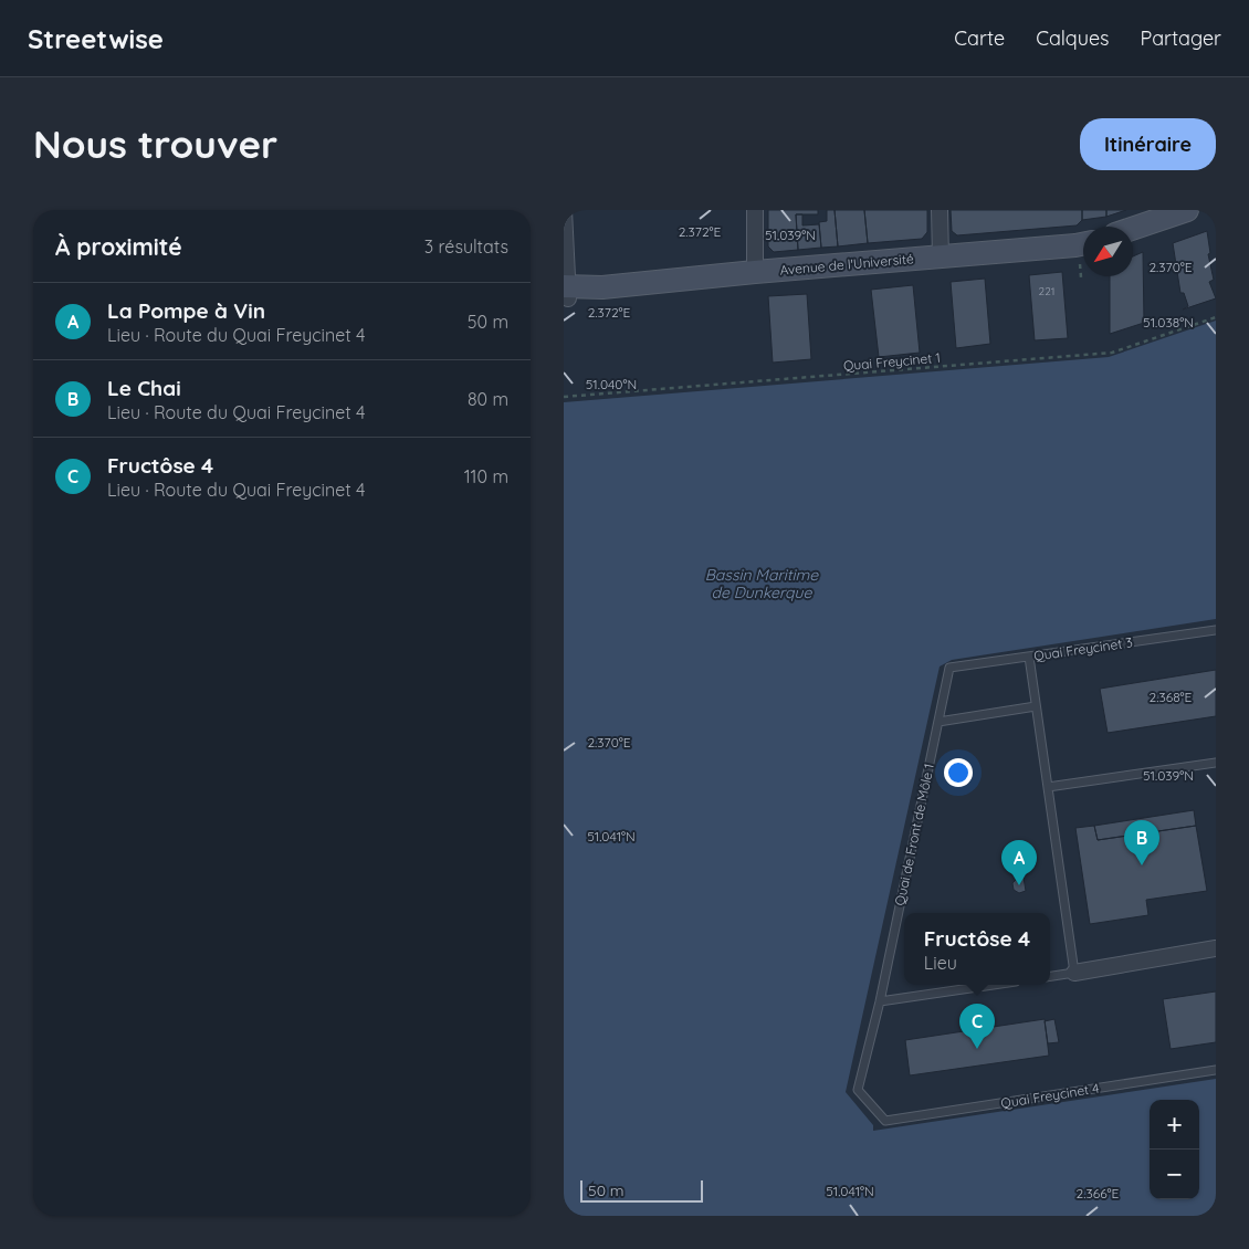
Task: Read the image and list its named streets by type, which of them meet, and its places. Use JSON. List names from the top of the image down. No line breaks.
{"streets":{"street":["Avenue de l'Université"],"lane":["Quai Freycinet 3","Quai de Front de Môle 1","Quai Freycinet 4"],"path":["Quai Freycinet 1"]},"crossings":[["Quai Freycinet 3","Quai de Front de Môle 1"],["Quai de Front de Môle 1","Quai Freycinet 4"]],"water":["Bassin Maritime de Dunkerque"],"house_numbers":["221"],"scale_bar":"50 m","north":"bottom left","page":{"header":"Streetwise","nav":["Carte","Calques","Partager"],"buttons":"Itinéraire","title":"Nous trouver","heading":["À proximité","3 résultats"],"list":[{"mark":"A","name":"La Pompe à Vin","note":"Lieu · Route du Quai Freycinet 4","value":"50 m"},{"mark":"B","name":"Le Chai","note":"Lieu · Route du Quai Freycinet 4","value":"80 m"},{"mark":"C","name":"Fructôse 4","note":"Lieu · Route du Quai Freycinet 4","value":"110 m"}],"pins":["B","A","C"],"popup":["Fructôse 4","Lieu"],"map_buttons":["+","−"],"scale":"50 m"},"coordinates":["2.372°E","51.039°N","2.370°E","51.038°N","51.040°N","2.368°E","51.041°N","2.366°E"]}
